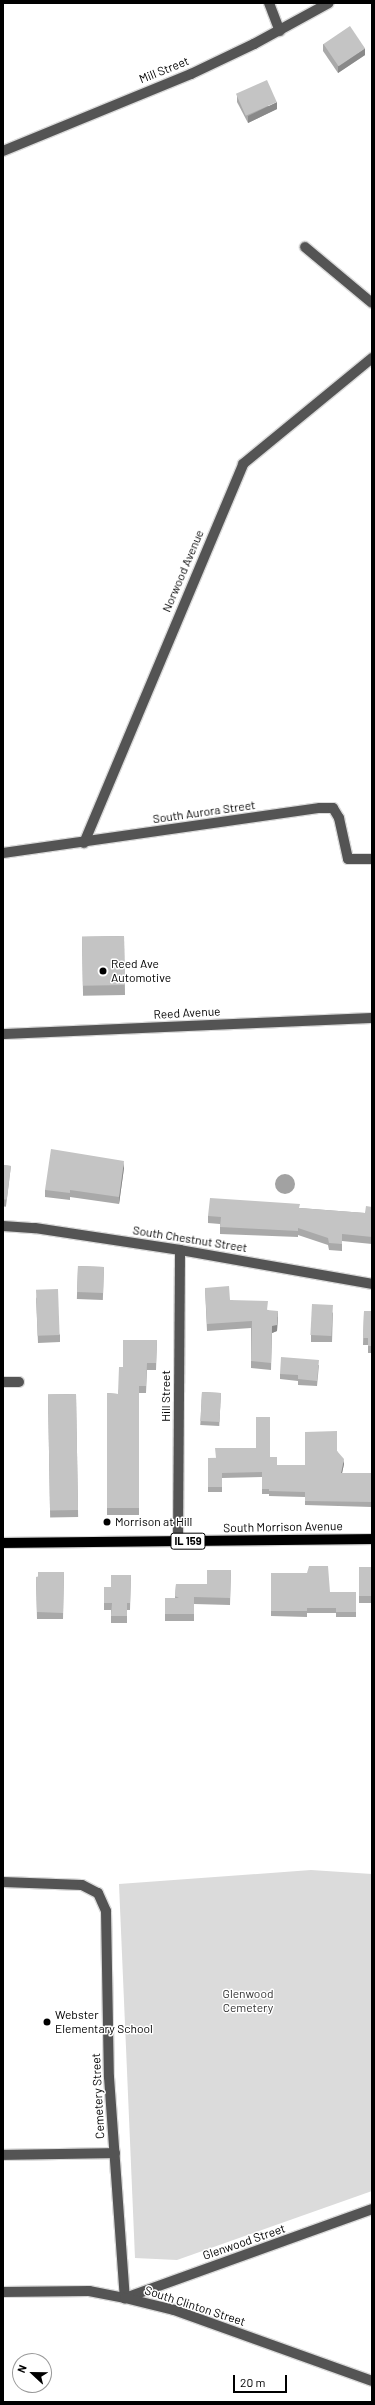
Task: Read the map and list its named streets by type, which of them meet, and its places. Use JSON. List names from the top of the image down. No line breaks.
{"streets":{"main road":["South Morrison Avenue","IL 159"],"street":["Mill Street","Norwood Avenue","South Aurora Street","Reed Avenue","South Chestnut Street","Hill Street","Cemetery Street","Glenwood Street","South Clinton Street"]},"crossings":[["Norwood Avenue","South Aurora Street"],["South Chestnut Street","Hill Street"],["Hill Street","South Morrison Avenue"],["Cemetery Street","Glenwood Street"],["Cemetery Street","South Clinton Street"],["Glenwood Street","South Clinton Street"]],"parks":["Glenwood Cemetery"],"places":["Reed Ave Automotive","Morrison at Hill","Webster Elementary School"],"scale_bar":"20 m","north":"left"}
